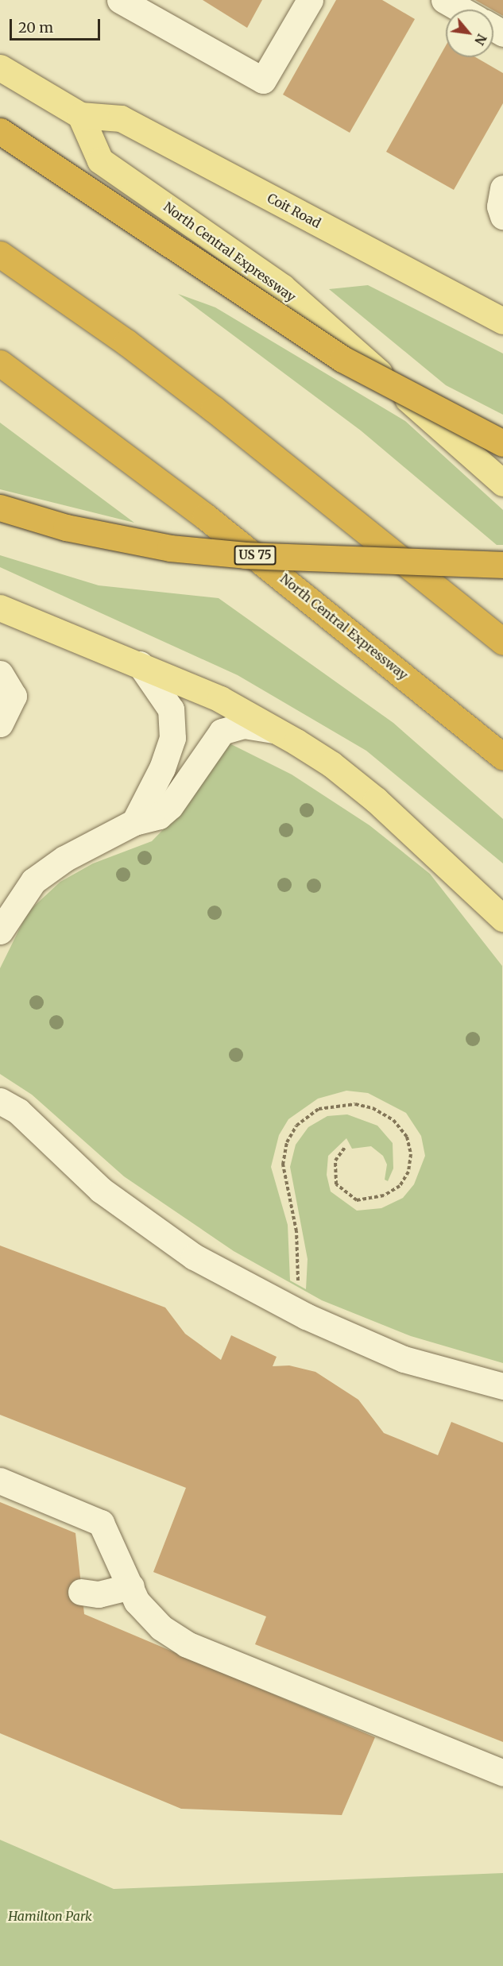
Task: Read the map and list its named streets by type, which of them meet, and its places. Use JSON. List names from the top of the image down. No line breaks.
{"streets":{"highway":["North Central Expressway","US 75"],"main road":["Coit Road"]},"crossings":[["Coit Road","North Central Expressway"]],"parks":["Hamilton Park"],"scale_bar":"20 m","north":"bottom right"}
